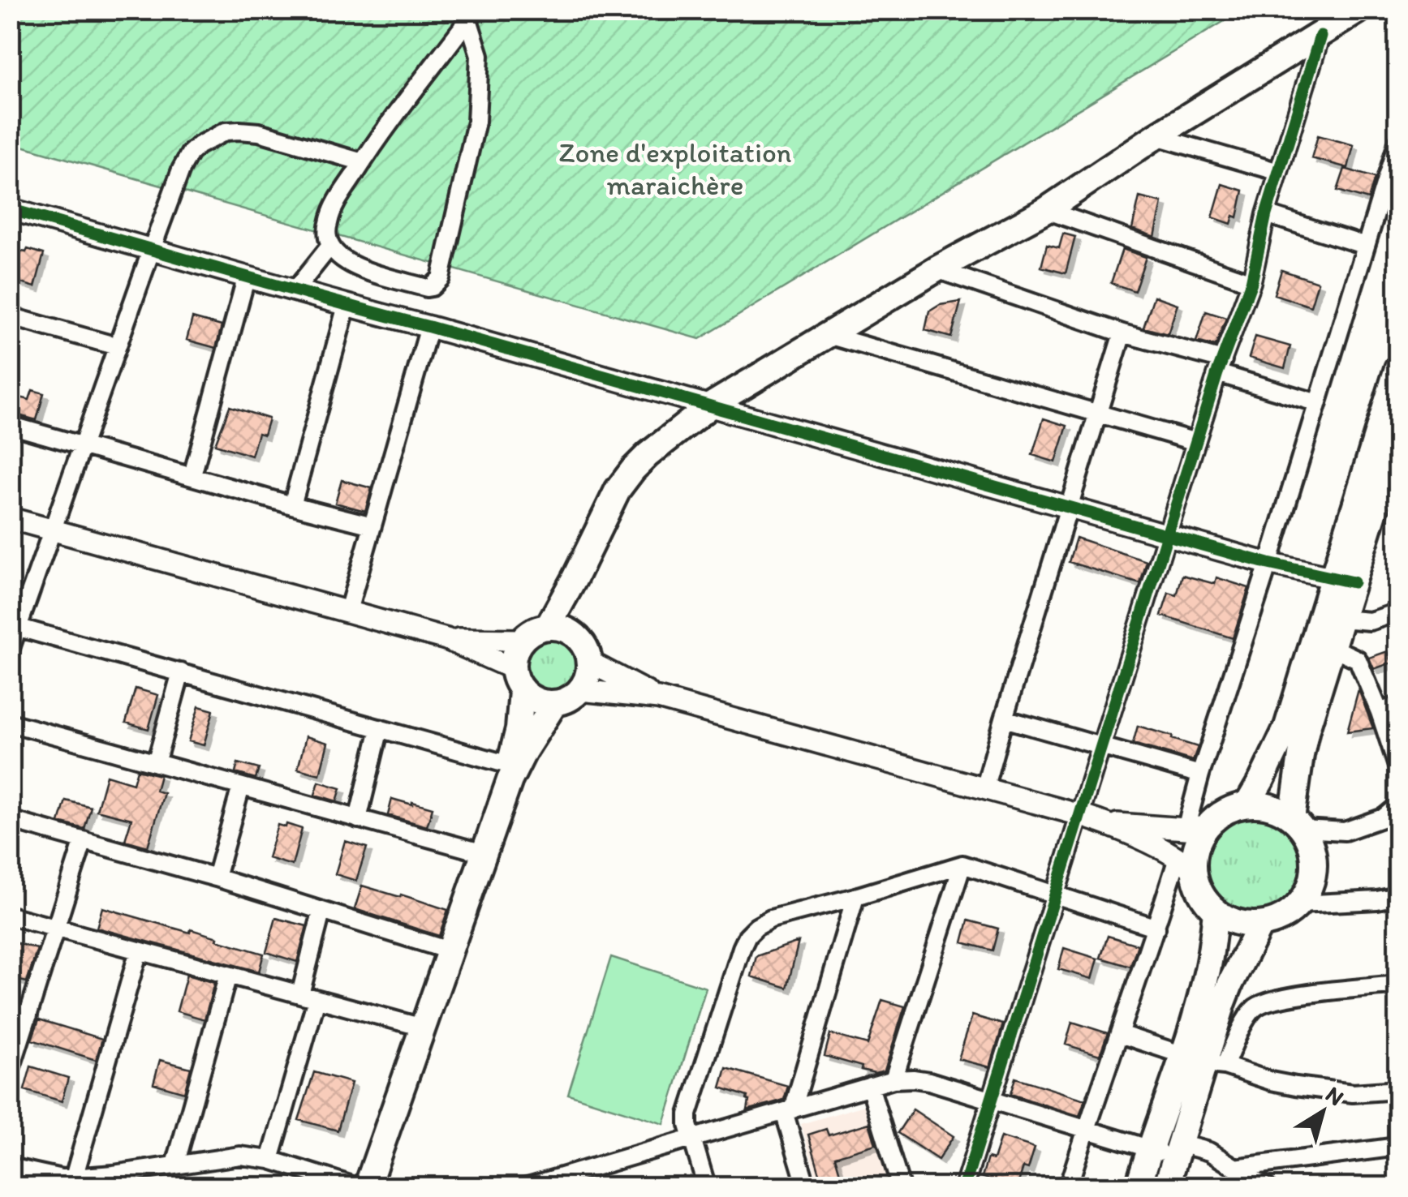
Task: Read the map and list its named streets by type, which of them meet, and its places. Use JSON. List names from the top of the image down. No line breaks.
{"parks":["Zone d'exploitation maraichère"],"north":"top right"}
